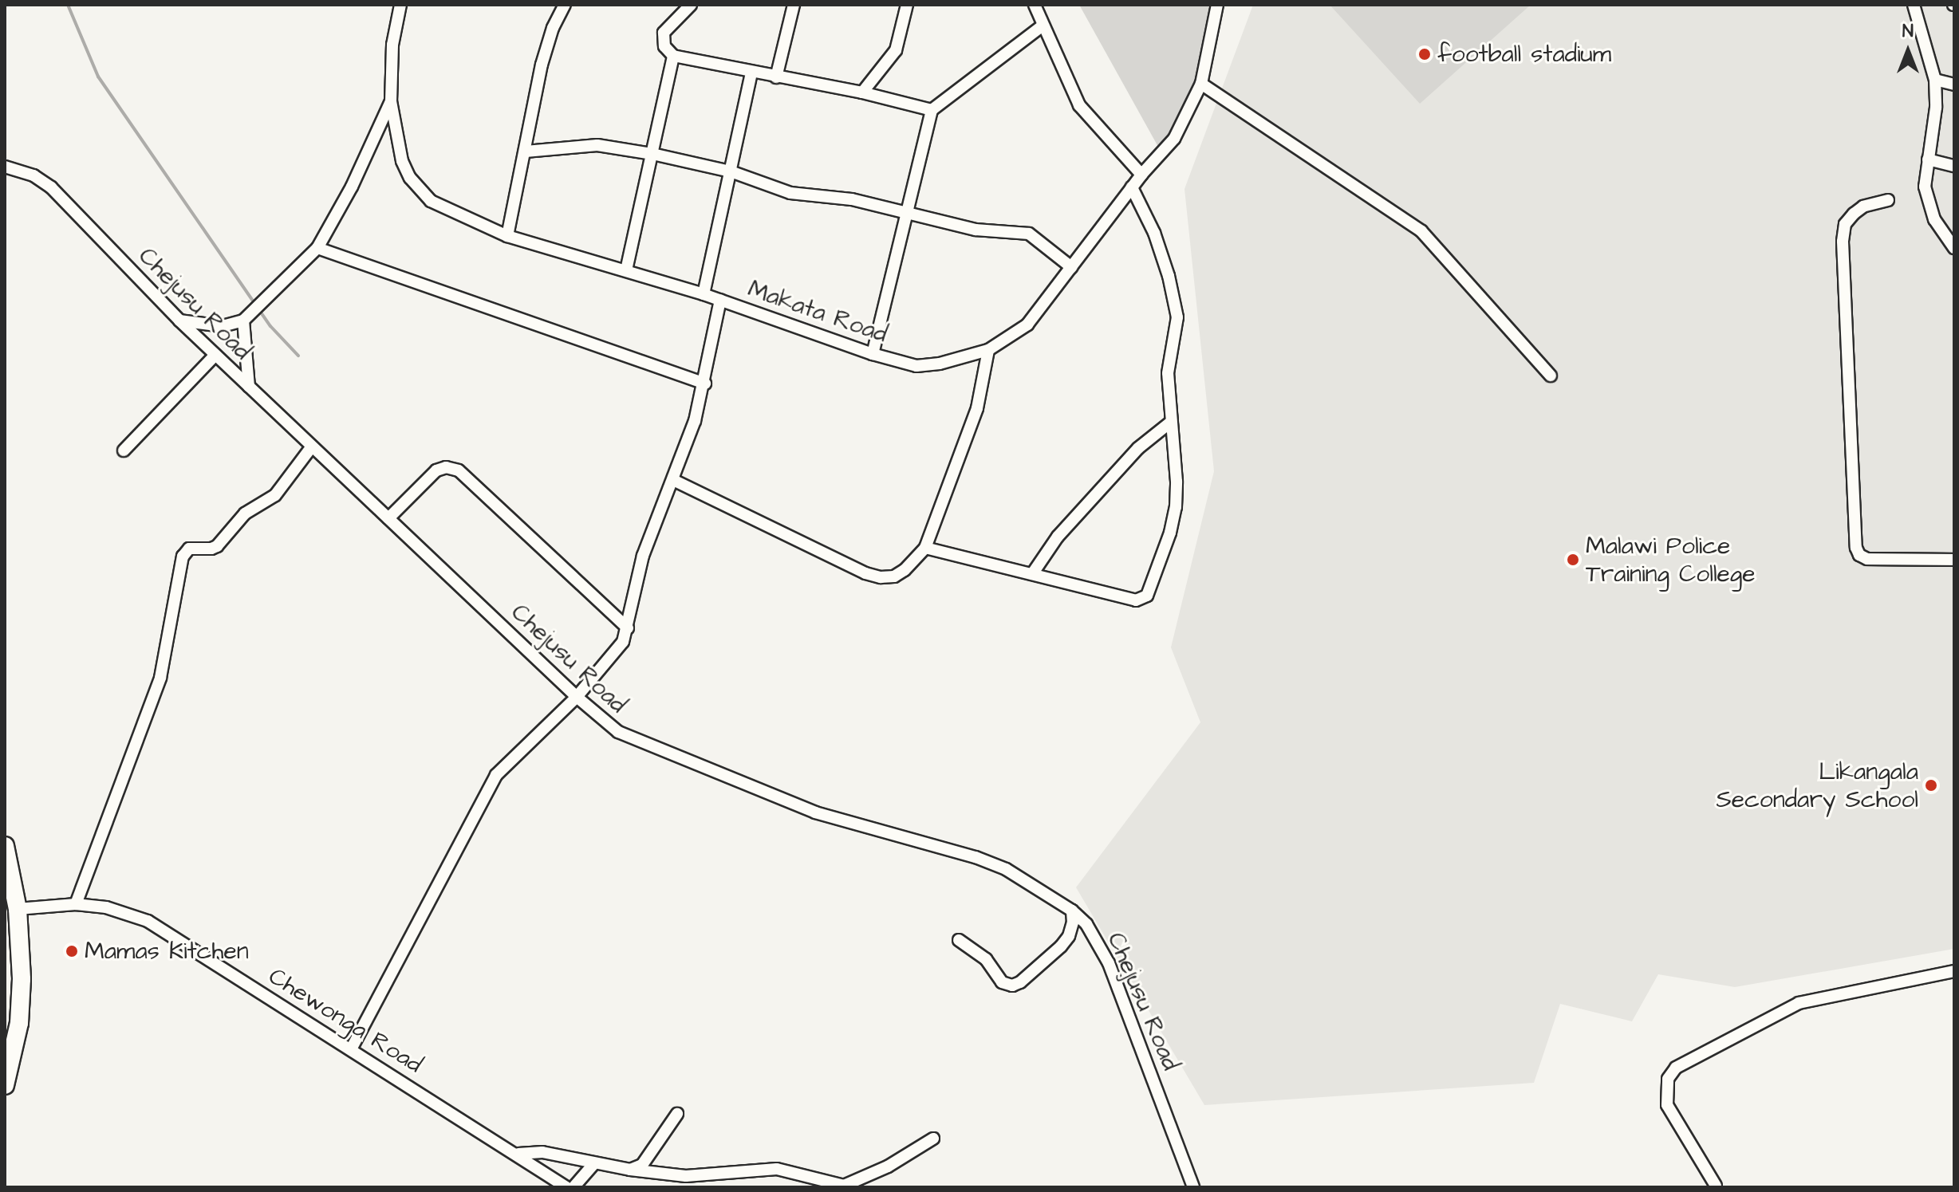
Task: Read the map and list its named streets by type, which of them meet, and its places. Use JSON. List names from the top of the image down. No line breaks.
{"streets":{"street":["Chejusu Road","Makata Road","Chewonga Road"]},"places":["football stadium","Malawi Police Training College","Likangala Secondary School","Mamas Kitchen"],"north":"top"}
